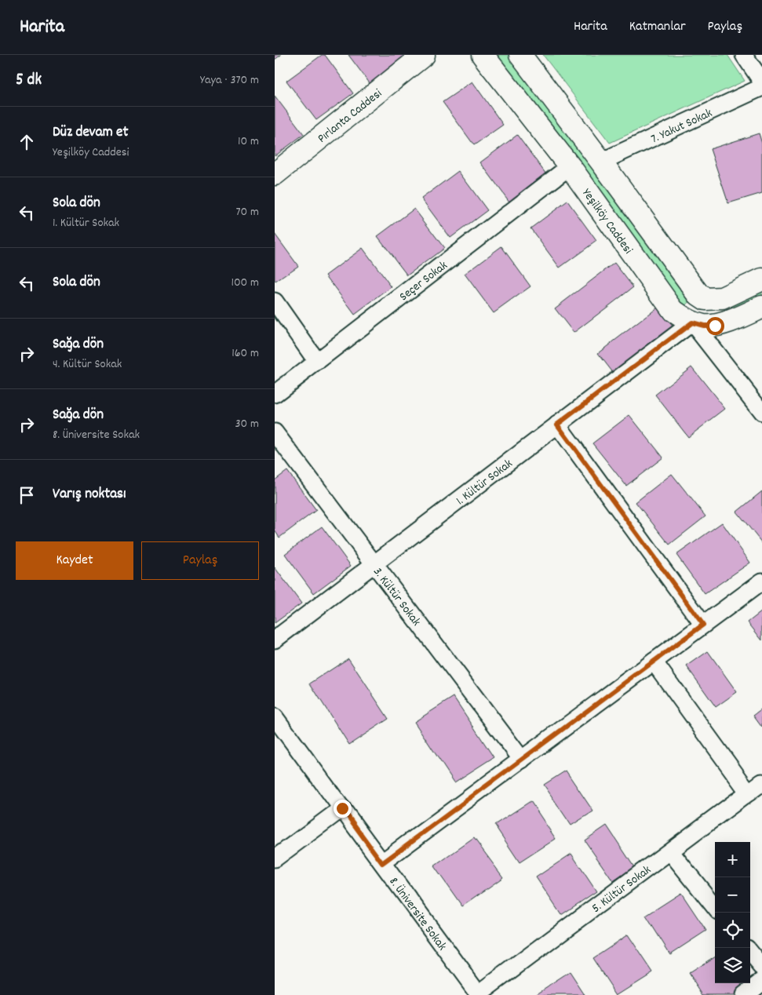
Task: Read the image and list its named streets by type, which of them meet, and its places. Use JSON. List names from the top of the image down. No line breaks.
{"streets":{"street":["Pırlanta Caddesi","7. Yakut Sokak","Yeşilköy Caddesi","Seçer Sokak","1. Kültür Sokak","3. Kültür Sokak","5. Kültür Sokak","8. Üniversite Sokak"]},"crossings":[["Yeşilköy Caddesi","Seçer Sokak"],["Yeşilköy Caddesi","1. Kültür Sokak"],["1. Kültür Sokak","3. Kültür Sokak"],["5. Kültür Sokak","8. Üniversite Sokak"]],"page":{"header":"Harita","nav":["Harita","Katmanlar","Paylaş"],"heading":["5 dk","Yaya · 370 m"],"list":[["Düz devam et","Yeşilköy Caddesi","10 m"],["Sola dön","1. Kültür Sokak","70 m"],["Sola dön","100 m"],["Sağa dön","4. Kültür Sokak","160 m"],["Sağa dön","8. Üniversite Sokak","30 m"],"Varış noktası"],"buttons":["Kaydet","Paylaş"],"map_buttons":["+","−"]}}
